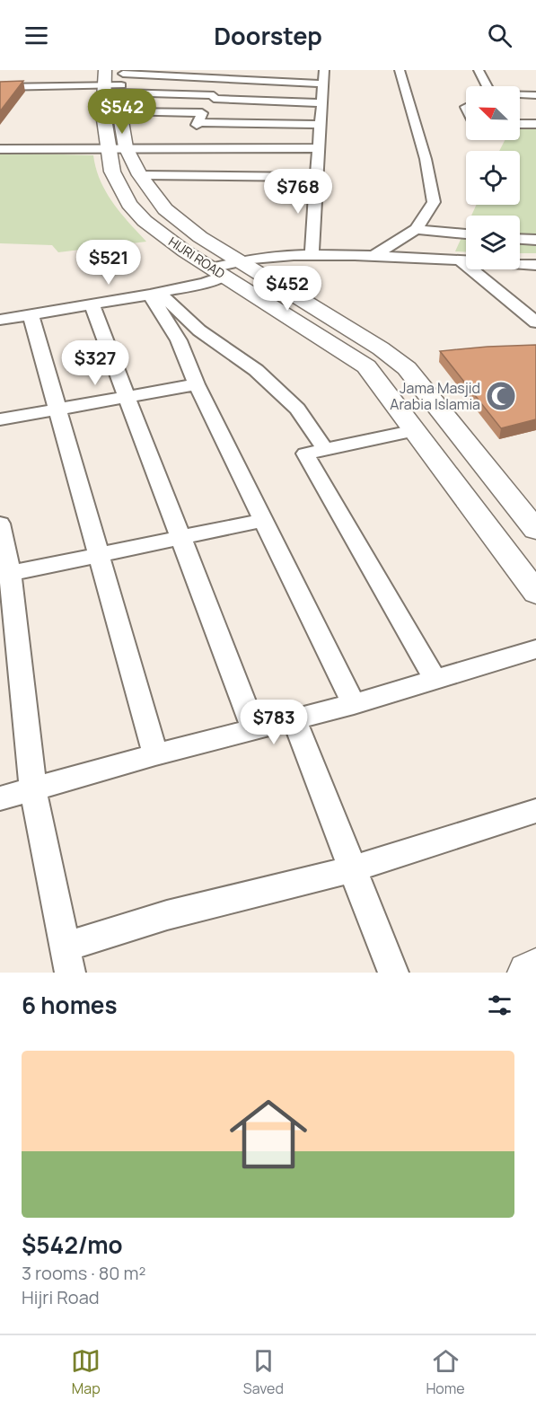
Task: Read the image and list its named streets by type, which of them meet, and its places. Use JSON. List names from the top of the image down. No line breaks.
{"streets":{"main road":["HIJRI ROAD"]},"places":{"mosque":["Jama Masjid Arabia Islamia"]},"north":"top left","page":{"header":"Doorstep","price":["$542","$768","$521","$452","$327","$783"],"heading":"6 homes","list":[{"name":"$542/mo","note":"3 rooms · 80 m² · Hijri Road"}],"tabs":["Map","Saved","Home"]}}
